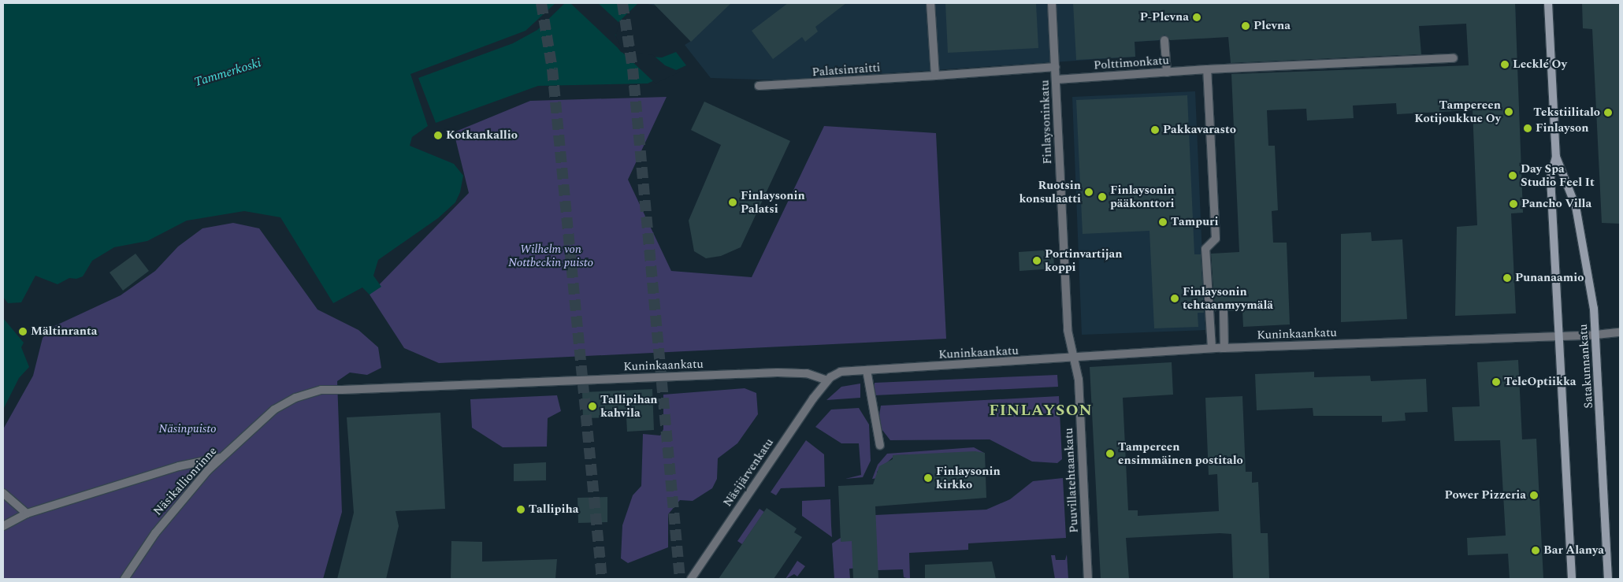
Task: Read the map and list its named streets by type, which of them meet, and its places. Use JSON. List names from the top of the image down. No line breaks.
{"streets":{"main road":["Satakunnankatu"],"street":["Polttimonkatu","Palatsinraitti","Finlaysoninkatu","Kuninkaankatu","Näsijärvenkatu","Puuvillatehtaankatu","Näsikallionrinne"]},"crossings":[["Polttimonkatu","Finlaysoninkatu"],["Finlaysoninkatu","Kuninkaankatu"],["Finlaysoninkatu","Puuvillatehtaankatu"],["Kuninkaankatu","Satakunnankatu"],["Kuninkaankatu","Näsijärvenkatu"],["Kuninkaankatu","Puuvillatehtaankatu"],["Kuninkaankatu","Näsikallionrinne"]],"districts":["FINLAYSON"],"water":["Tammerkoski"],"parks":["Wilhelm von Nottbeckin puisto","Näsinpuisto"],"places":["P-Plevna","Plevna","Lecklé Oy","Tampereen Kotijoukkue Oy","Tekstiilitalo","Finlayson","Pakkavarasto","Kotkankallio","Day Spa Studio Feel It","Ruotsin konsulaatti","Finlaysonin pääkonttori","Finlaysonin Palatsi","Pancho Villa","Tampuri","Portinvartijan koppi","Punanaamio","Finlaysonin tehtaanmyymälä","Mältinranta","TeleOptiikka","Tallipihan kahvila","Tampereen ensimmäinen postitalo","Finlaysonin kirkko","Power Pizzeria","Tallipiha","Bar Alanya"]}
